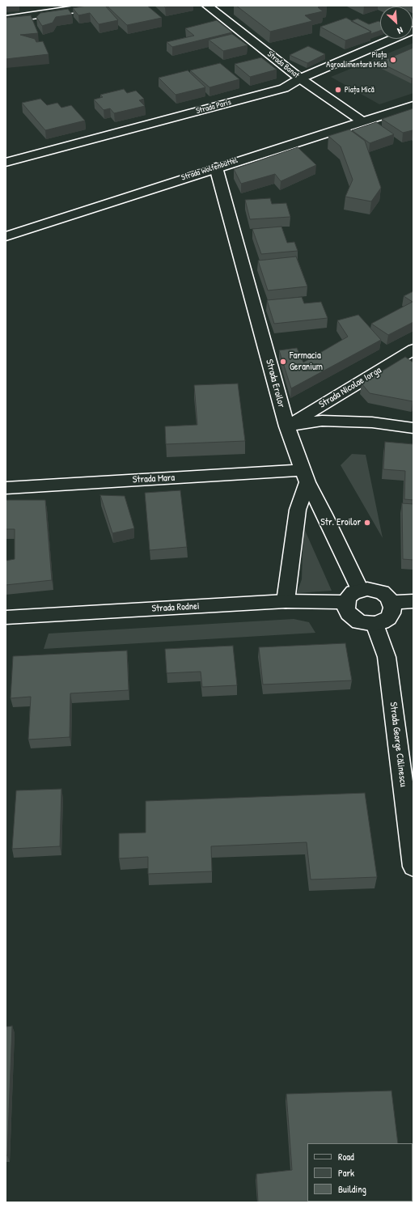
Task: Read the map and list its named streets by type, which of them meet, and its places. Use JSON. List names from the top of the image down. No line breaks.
{"streets":{"street":["Strada Banat","Strada Paris","Strada Wolfenbüttel","Strada Eroilor","Strada Nicolae Iorga","Strada Mara","Strada Rodnei","Strada George Călinescu"]},"crossings":[["Strada Banat","Strada Paris"],["Strada Banat","Strada Wolfenbüttel"],["Strada Wolfenbüttel","Strada Eroilor"],["Strada Eroilor","Strada Nicolae Iorga"],["Strada Eroilor","Strada Mara"],["Strada Eroilor","Strada Rodnei"],["Strada Eroilor","Strada George Călinescu"],["Strada Rodnei","Strada George Călinescu"]],"places":["Piața Agroalimentară Mică","Piața Mică","Farmacia Geranium","Str. Eroilor"],"legend":["Road","Park","Building"],"north":"bottom right"}
